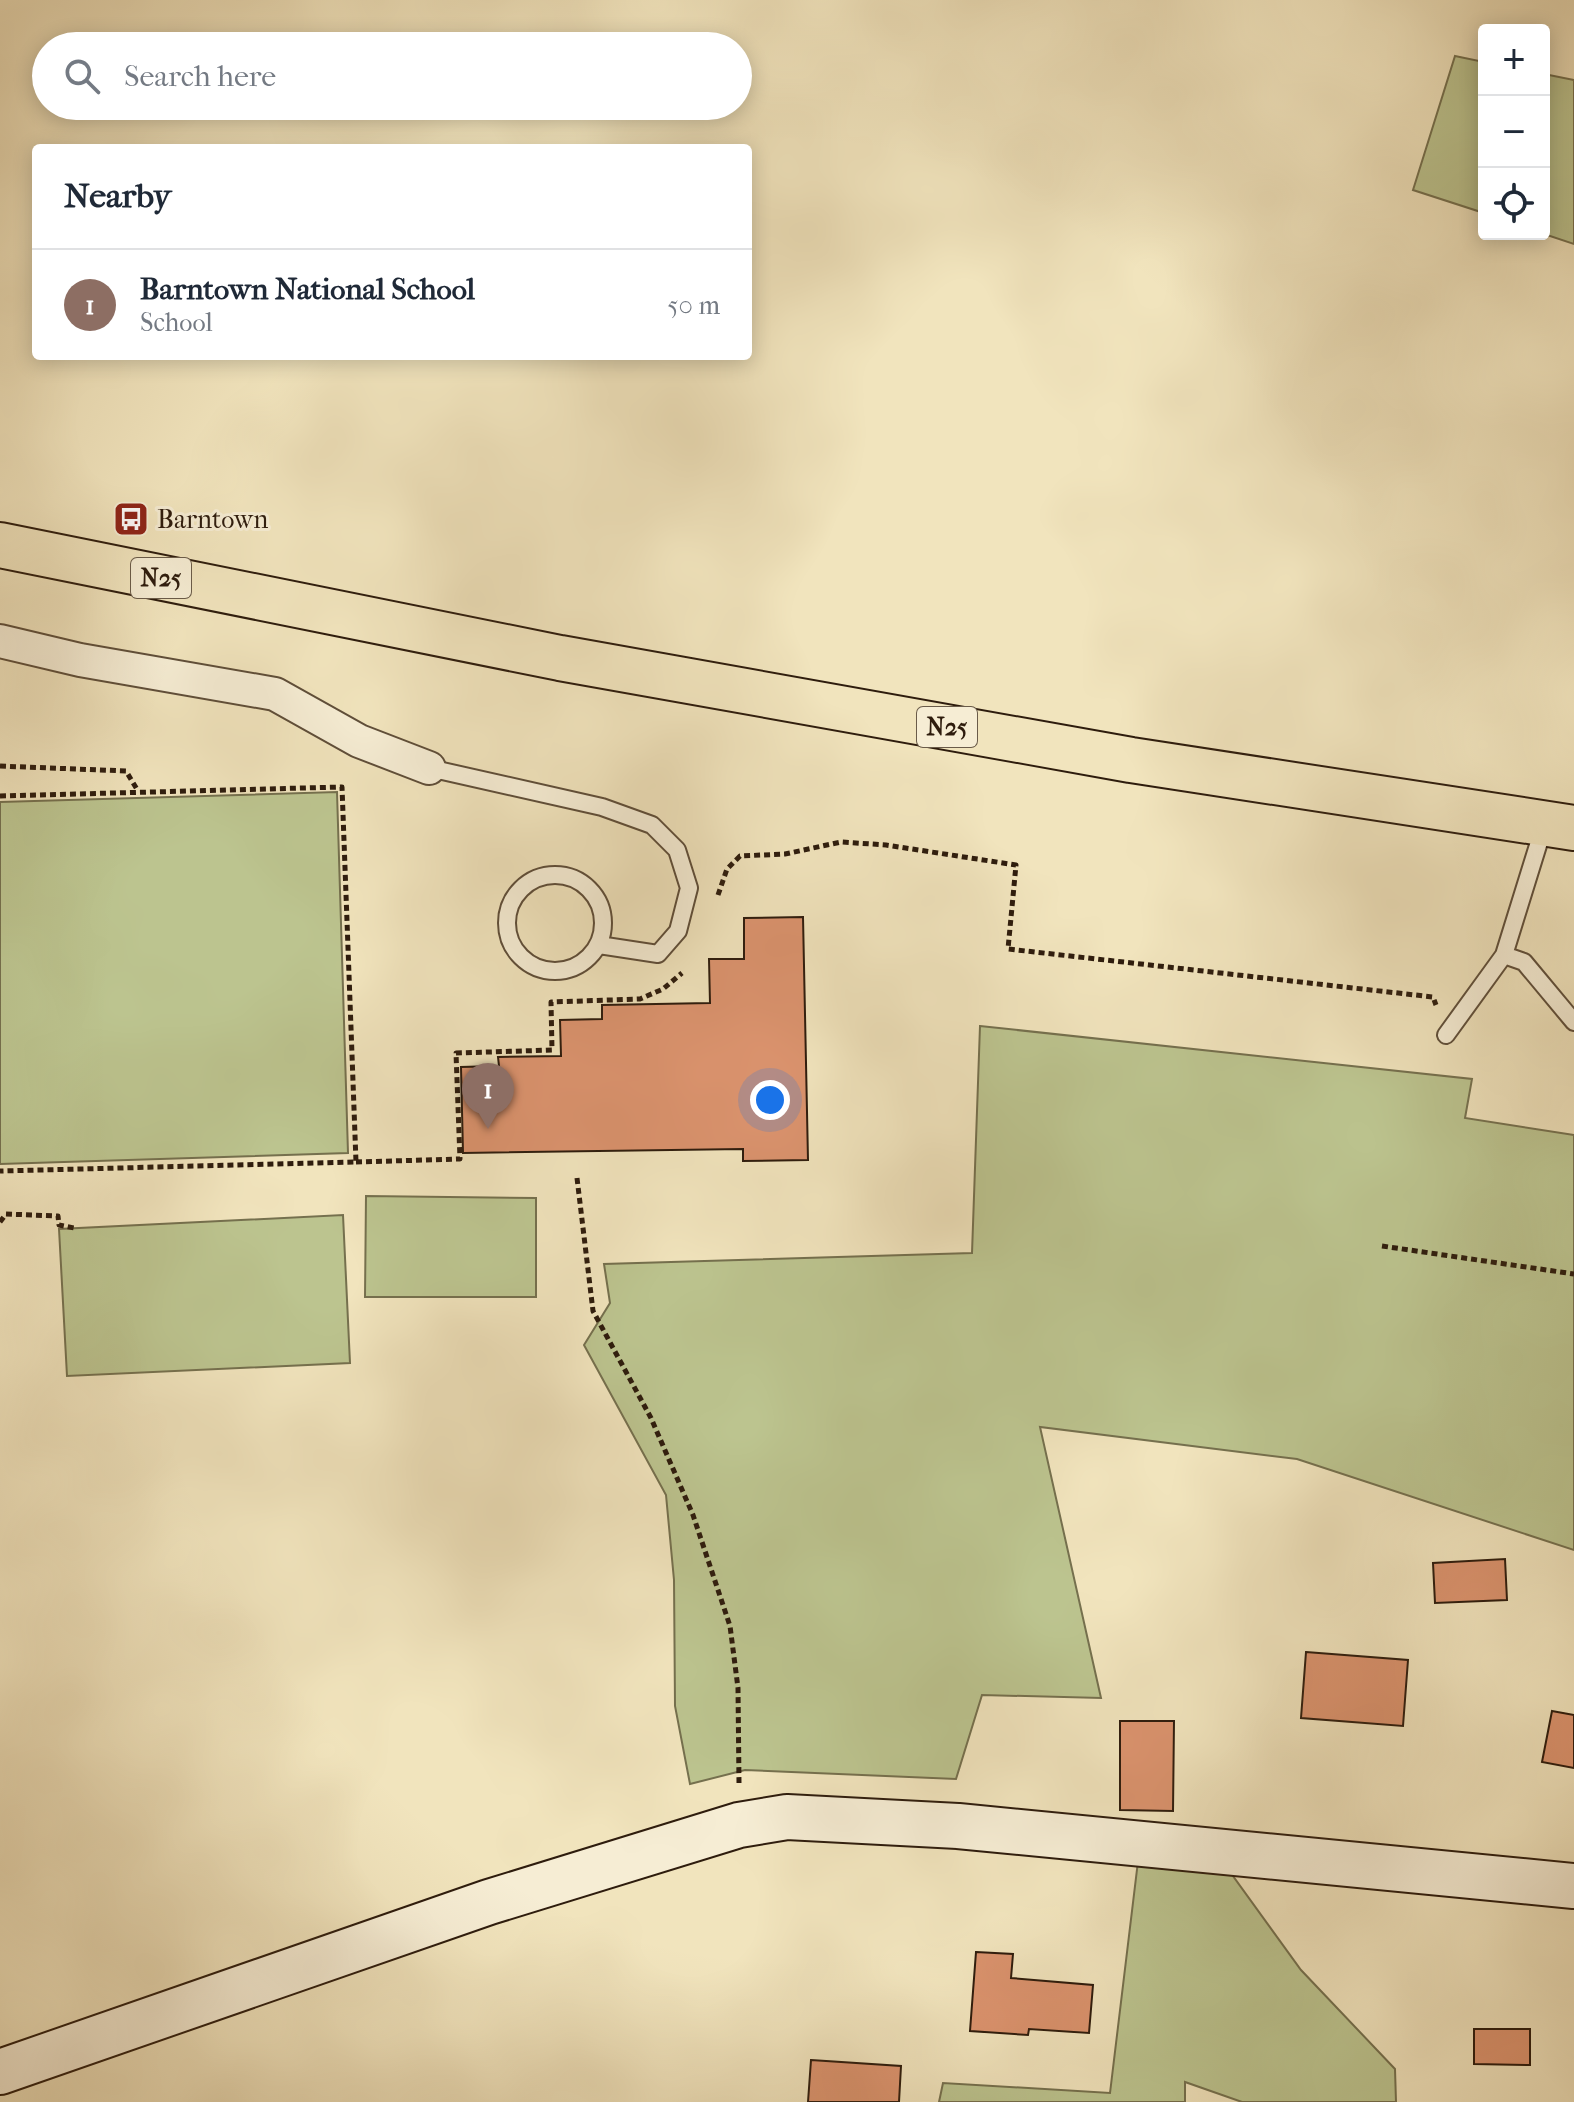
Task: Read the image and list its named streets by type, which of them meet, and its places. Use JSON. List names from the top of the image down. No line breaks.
{"streets":{"highway":["N25"]},"places":{"bus stop":["Barntown"]},"page":{"map_buttons":["+","−"],"search":"Search here","heading":"Nearby","list":[{"mark":"1","name":"Barntown National School","note":"School","value":"50 m"}],"pins":"1"}}
